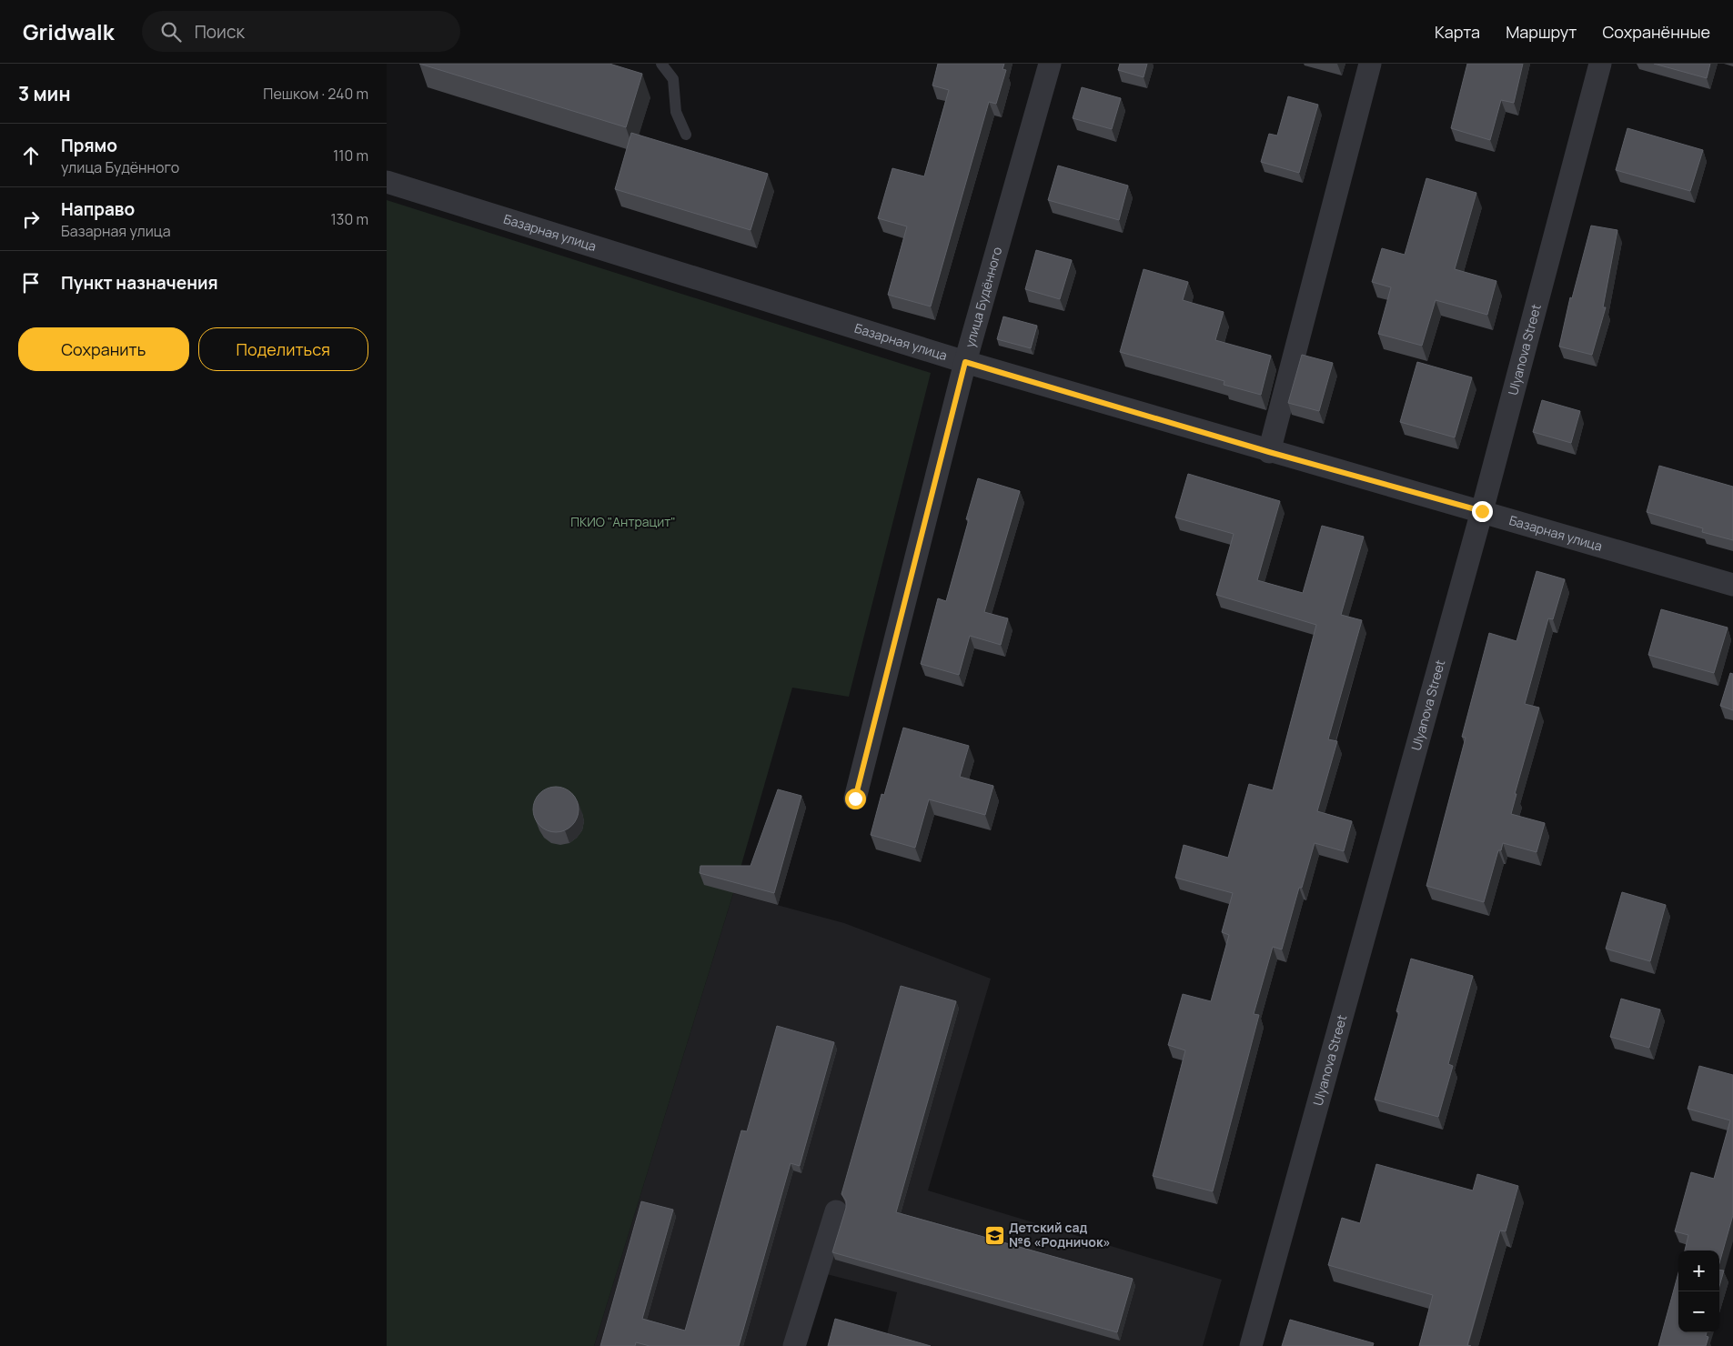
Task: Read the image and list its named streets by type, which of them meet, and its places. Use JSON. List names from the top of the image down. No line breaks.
{"streets":{"street":["Базарная улица","улица Будённого","Ulyanova Street"]},"crossings":[["Базарная улица","улица Будённого"],["Базарная улица","Ulyanova Street"]],"parks":["ПКИО \"Антрацит\""],"places":{"school or university":["Детский сад №6 «Родничок»"]},"page":{"header":"Gridwalk","search":"Поиск","nav":["Карта","Маршрут","Сохранённые"],"heading":["3 мин","Пешком · 240 m"],"list":[["Прямо","улица Будённого","110 m"],["Направо","Базарная улица","130 m"],"Пункт назначения"],"buttons":["Сохранить","Поделиться"],"map_buttons":["+","−"]}}
